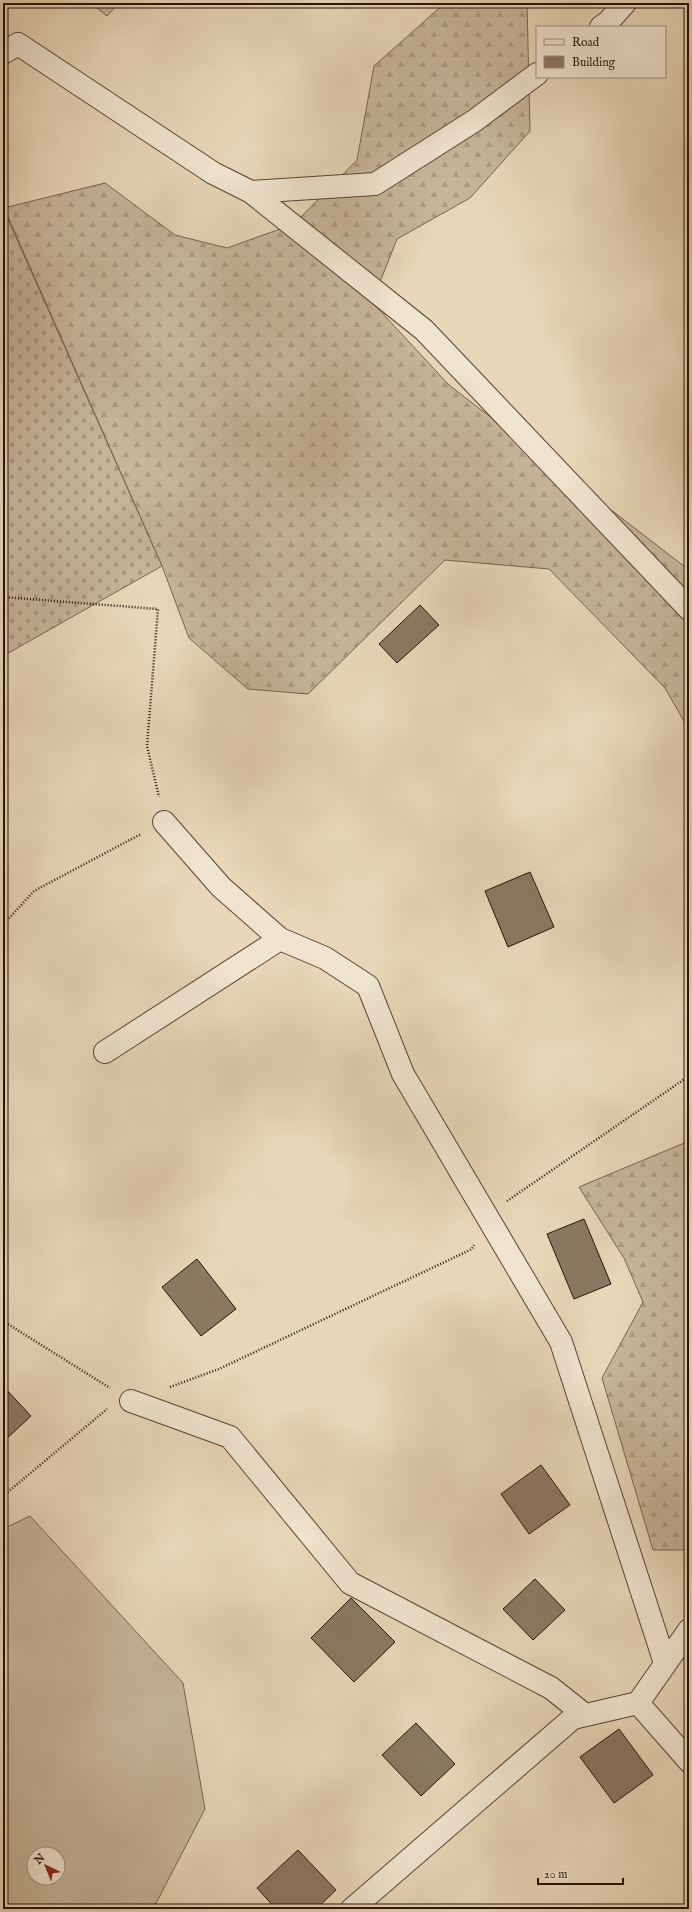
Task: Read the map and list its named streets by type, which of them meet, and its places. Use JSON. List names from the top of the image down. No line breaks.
{"legend":["Road","Building"],"scale_bar":"20 m","north":"top left"}
